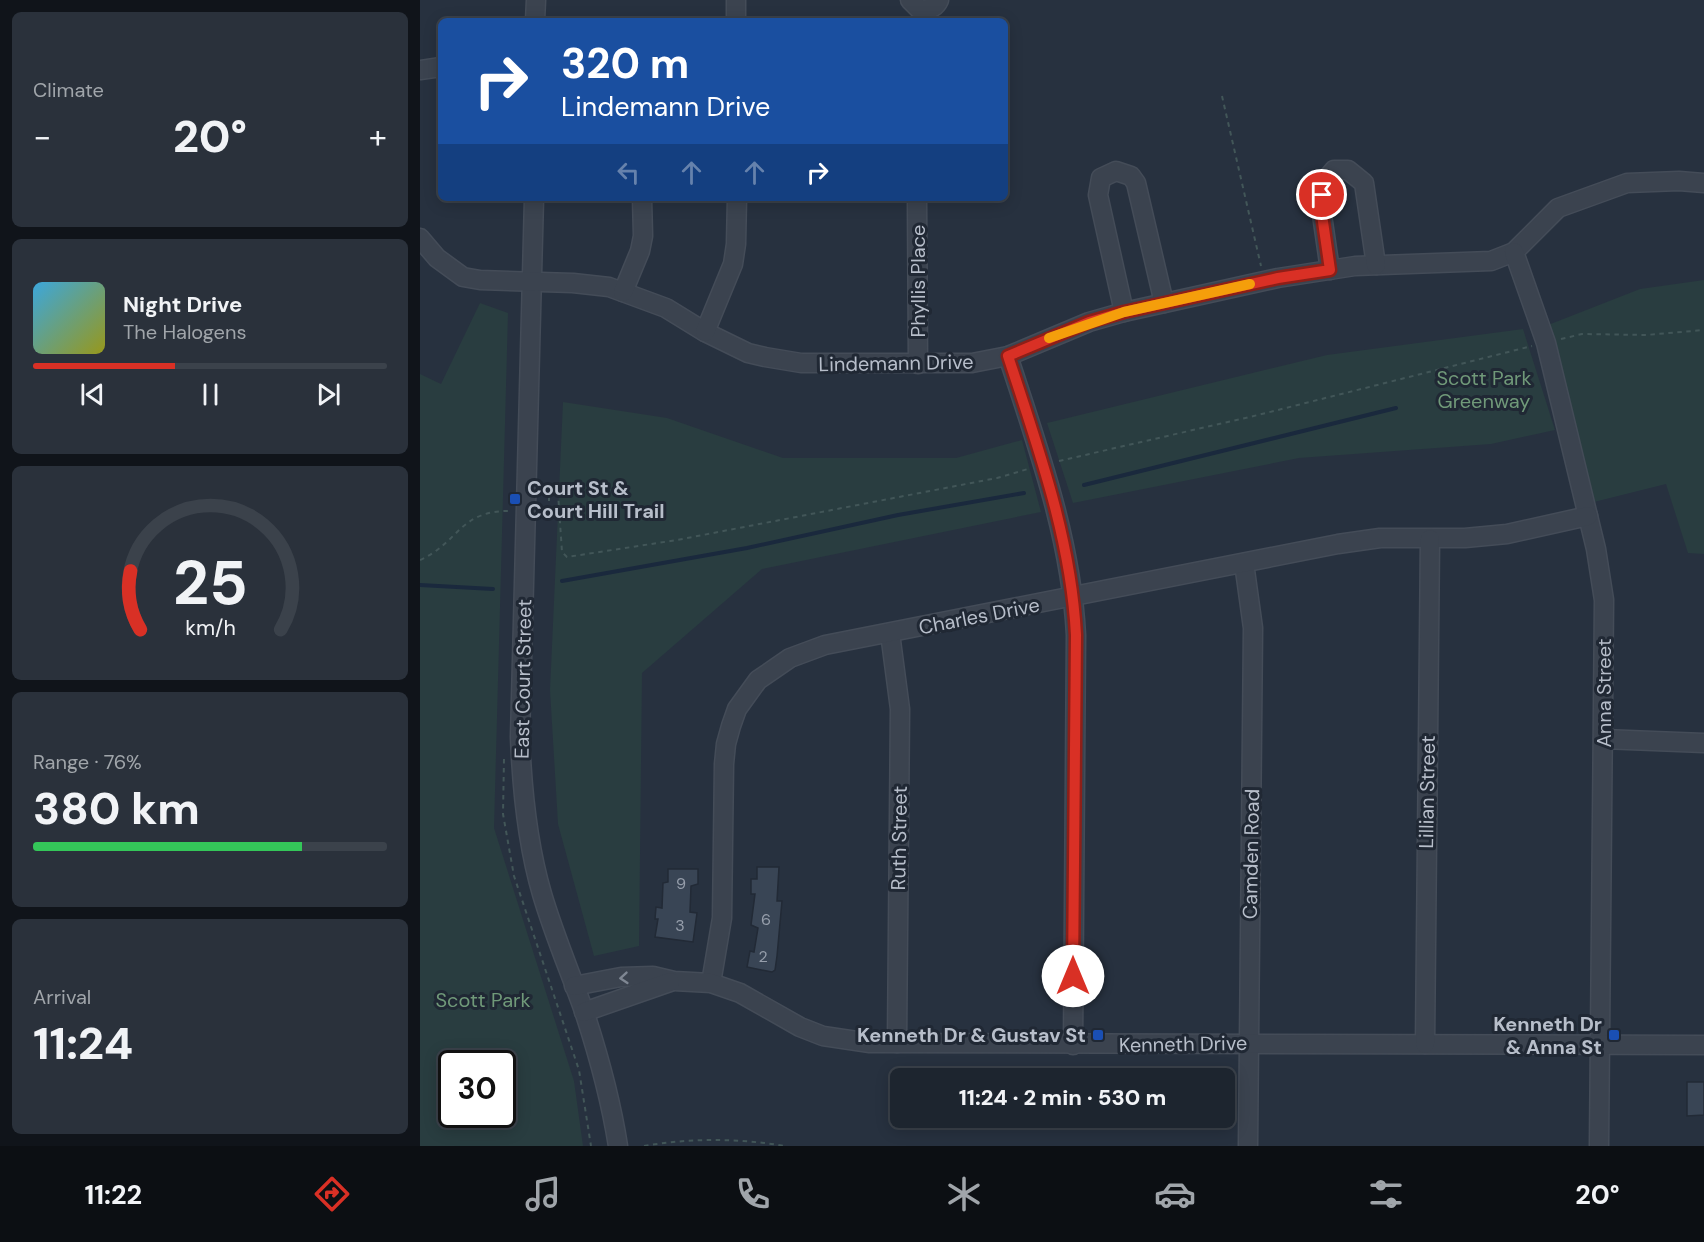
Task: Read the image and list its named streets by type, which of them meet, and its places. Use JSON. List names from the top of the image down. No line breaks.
{"streets":{"street":["Phyllis Place","Lindemann Drive","Charles Drive","East Court Street","Anna Street","Lillian Street","Ruth Street","Camden Road","Kenneth Drive"]},"crossings":[["Phyllis Place","Lindemann Drive"],["Lindemann Drive","East Court Street"],["Lindemann Drive","Anna Street"],["Charles Drive","Anna Street"],["Charles Drive","Lillian Street"],["Charles Drive","Ruth Street"],["Charles Drive","Camden Road"],["Charles Drive","Kenneth Drive"],["East Court Street","Kenneth Drive"],["Anna Street","Kenneth Drive"],["Lillian Street","Kenneth Drive"],["Ruth Street","Kenneth Drive"],["Camden Road","Kenneth Drive"]],"parks":["Scott Park Greenway","Scott Park"],"places":{"transit":["Court St & Court Hill Trail","Kenneth Dr & Gustav St","Kenneth Dr & Anna St"]},"house_numbers":["9","6","3","2"],"page":{"tile":["Climate",["Range · 76%","380 km"],["Arrival","11:24"]],"turn":["320 m","Lindemann Drive"],"heat":["−","20°","+"],"song":["Night Drive","The Halogens"],"limit":"30","trip":"11:24 · 2 min · 530 m","tabs":["11:22","20°"],"gauge":["25","km/h"]}}
